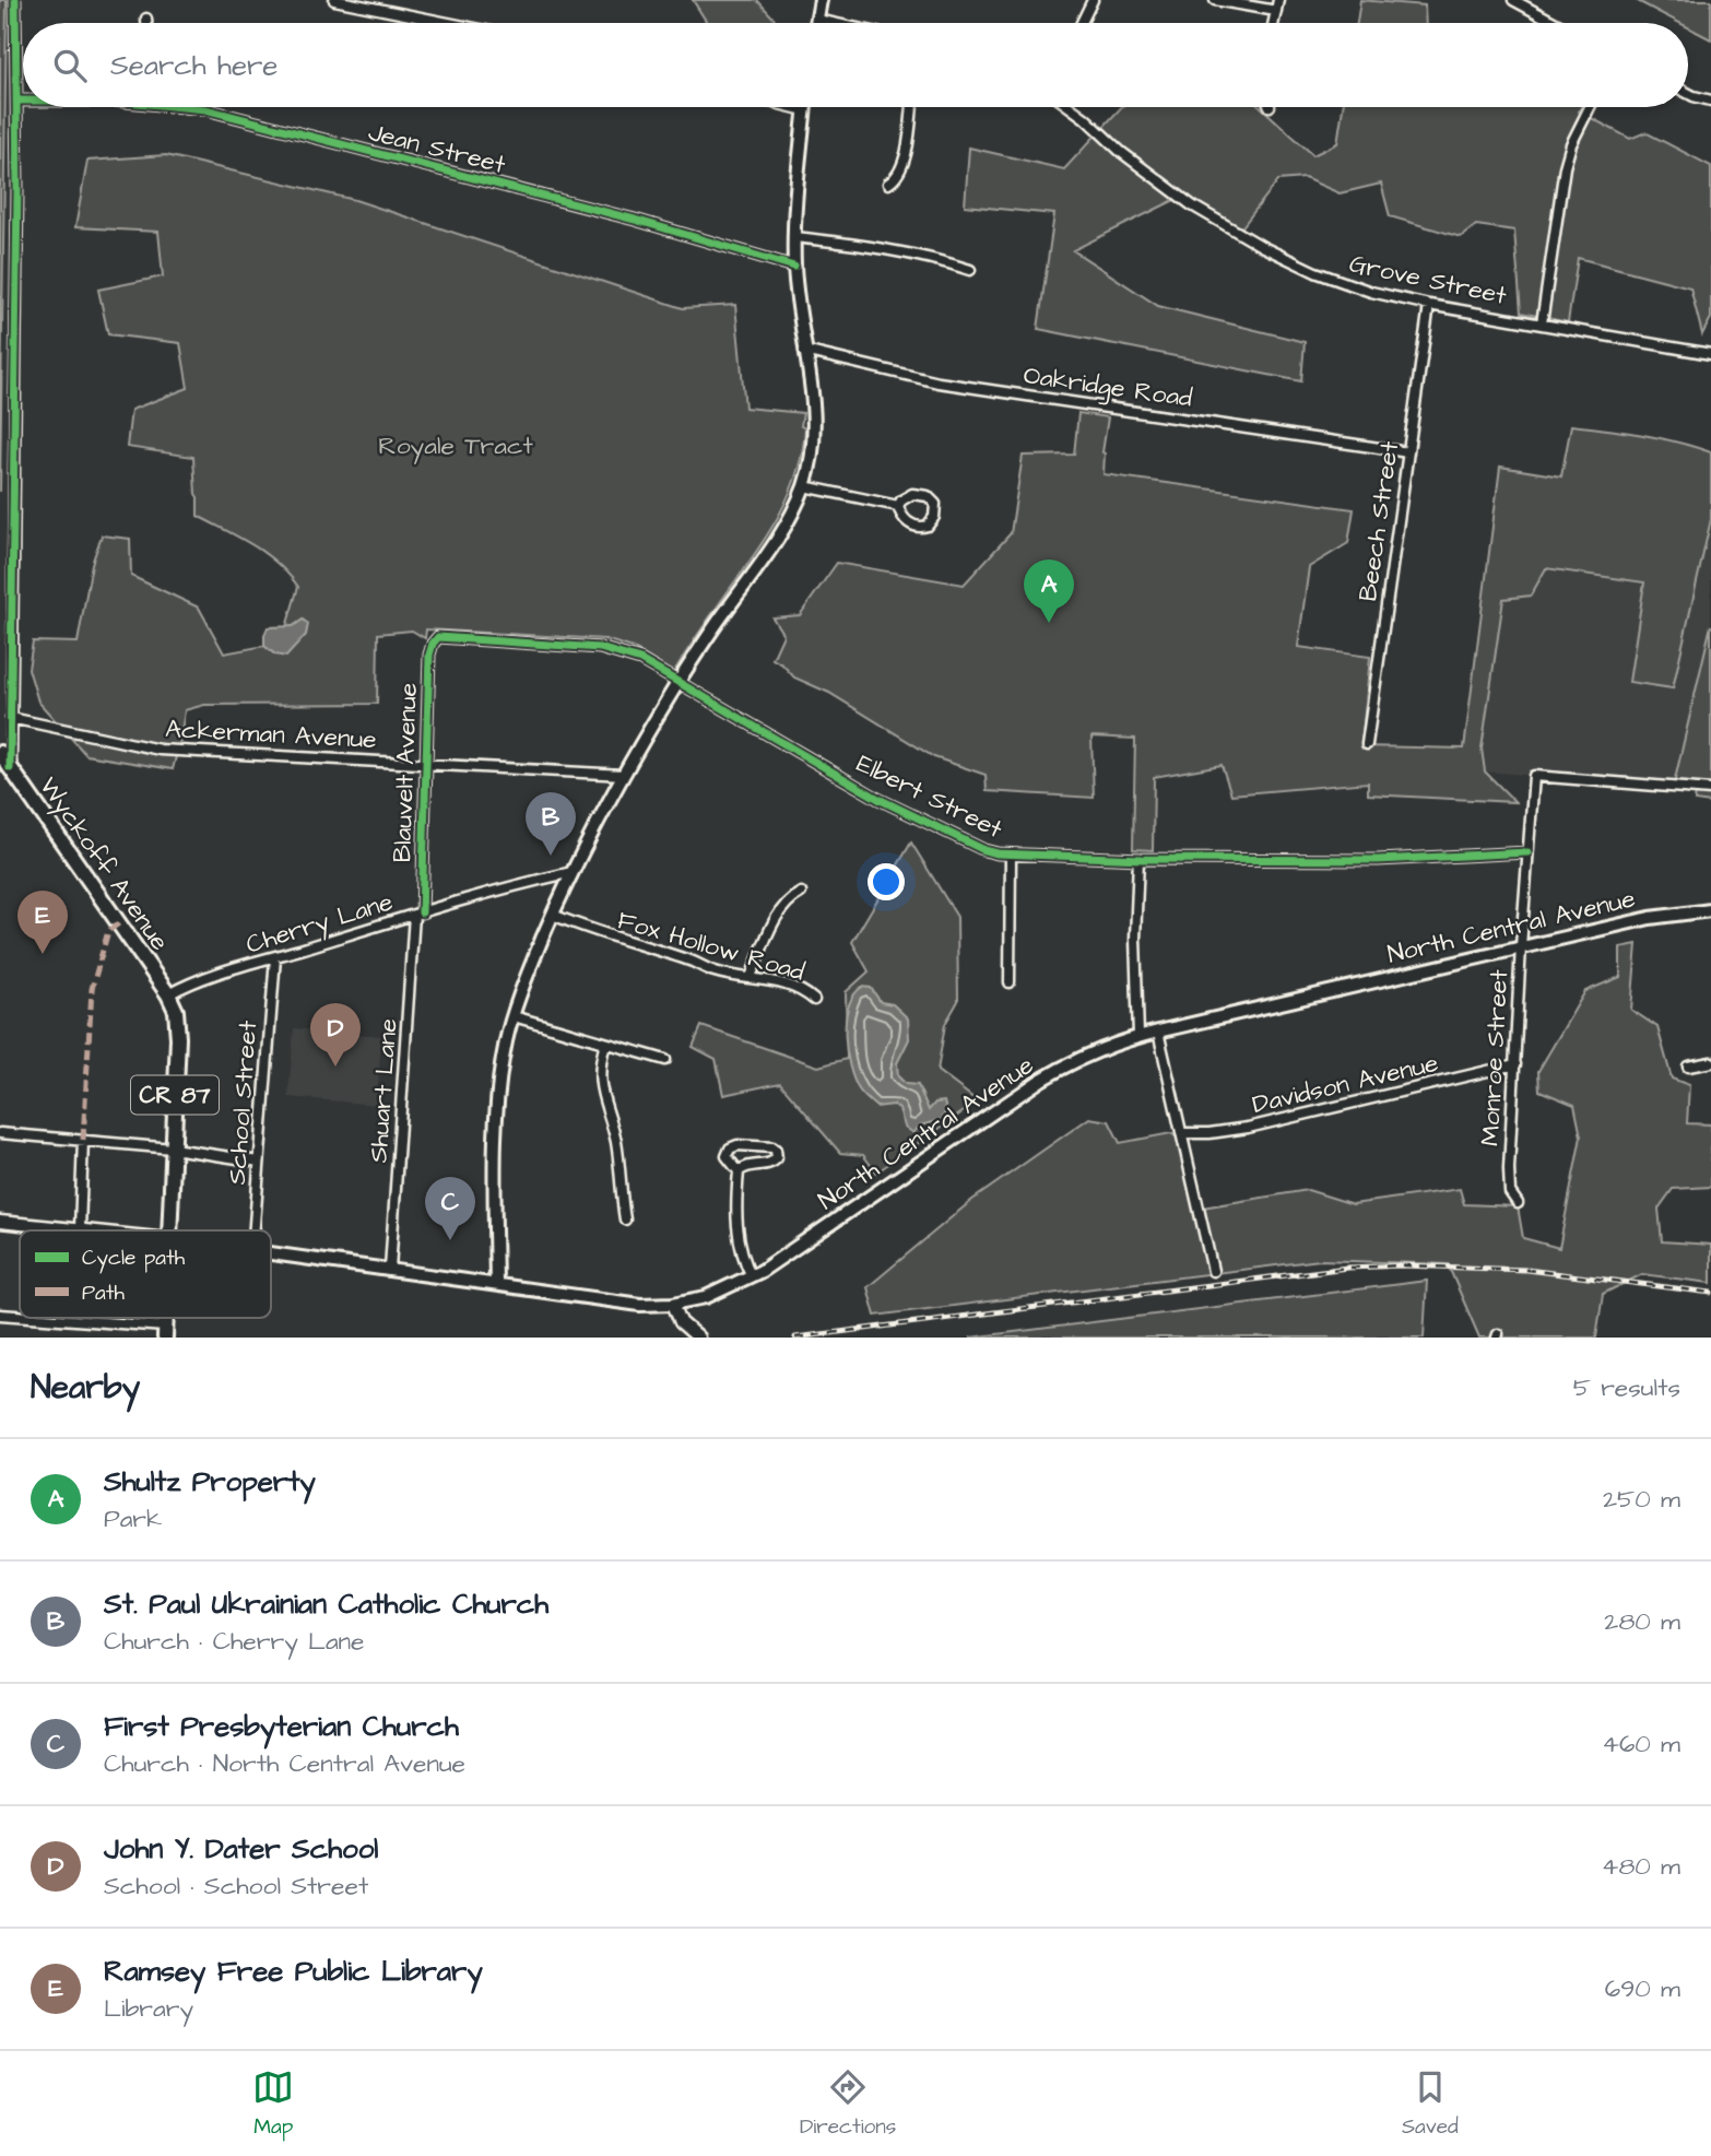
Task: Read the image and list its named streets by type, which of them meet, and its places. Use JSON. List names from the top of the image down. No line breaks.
{"streets":{"main road":["Wyckoff Avenue","North Central Avenue","CR 87"],"street":["Jean Street","Grove Street","Oakridge Road","Beech Street","Ackerman Avenue","Blauvelt Avenue","Elbert Street","Cherry Lane","Fox Hollow Road","Monroe Street","Davidson Avenue","Shuart Lane","School Street"]},"crossings":[["Grove Street","Beech Street"],["Oakridge Road","Beech Street"],["Ackerman Avenue","Blauvelt Avenue"],["Blauvelt Avenue","Elbert Street"],["Blauvelt Avenue","Cherry Lane"],["Blauvelt Avenue","Shuart Lane"],["Elbert Street","Monroe Street"],["Wyckoff Avenue","Cherry Lane"],["Wyckoff Avenue","CR 87"],["Cherry Lane","Shuart Lane"],["Cherry Lane","CR 87"],["Cherry Lane","School Street"],["North Central Avenue","Monroe Street"],["North Central Avenue","Shuart Lane"],["Monroe Street","Davidson Avenue"]],"parks":["Royale Tract"],"legend":["Cycle path","Path"],"page":{"search":"Search here","pins":["A","B","E","D","C"],"heading":["Nearby","5 results"],"list":[{"mark":"A","name":"Shultz Property","note":"Park","value":"250 m"},{"mark":"B","name":"St. Paul Ukrainian Catholic Church","note":"Church · Cherry Lane","value":"280 m"},{"mark":"C","name":"First Presbyterian Church","note":"Church · North Central Avenue","value":"460 m"},{"mark":"D","name":"John Y. Dater School","note":"School · School Street","value":"480 m"},{"mark":"E","name":"Ramsey Free Public Library","note":"Library","value":"690 m"}],"nav":["Map","Directions","Saved"]}}
